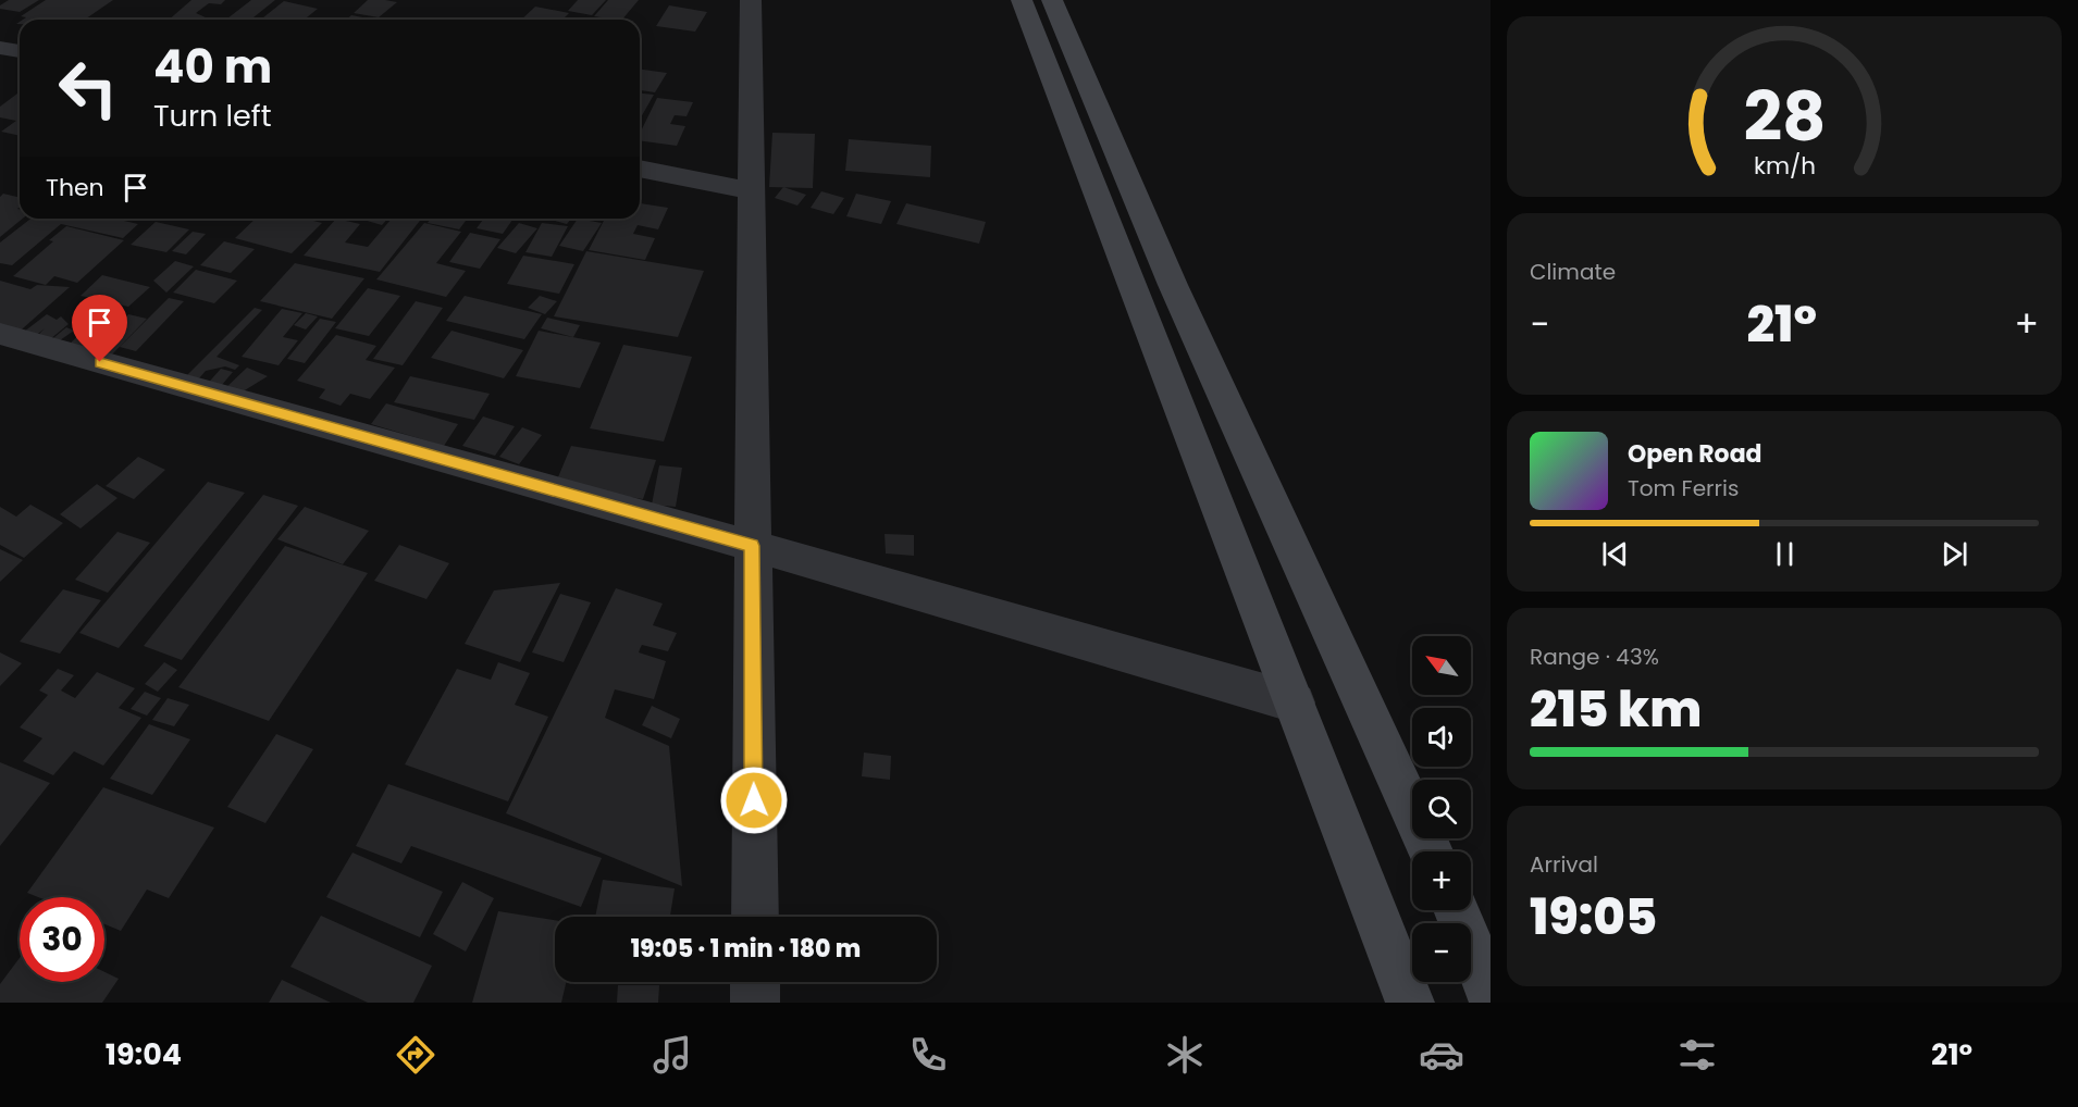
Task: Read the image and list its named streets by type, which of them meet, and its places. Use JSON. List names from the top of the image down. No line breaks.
{"north":"top left","page":{"turn":["40 m","Turn left"],"then":"Then","tile":["Climate",["Range · 43%","215 km"],["Arrival","19:05"]],"heat":["−","21°","+"],"song":["Open Road","Tom Ferris"],"map_buttons":["+","−"],"limit":"30","trip":"19:05 · 1 min · 180 m","tabs":["19:04","21°"],"gauge":["28","km/h"]}}
